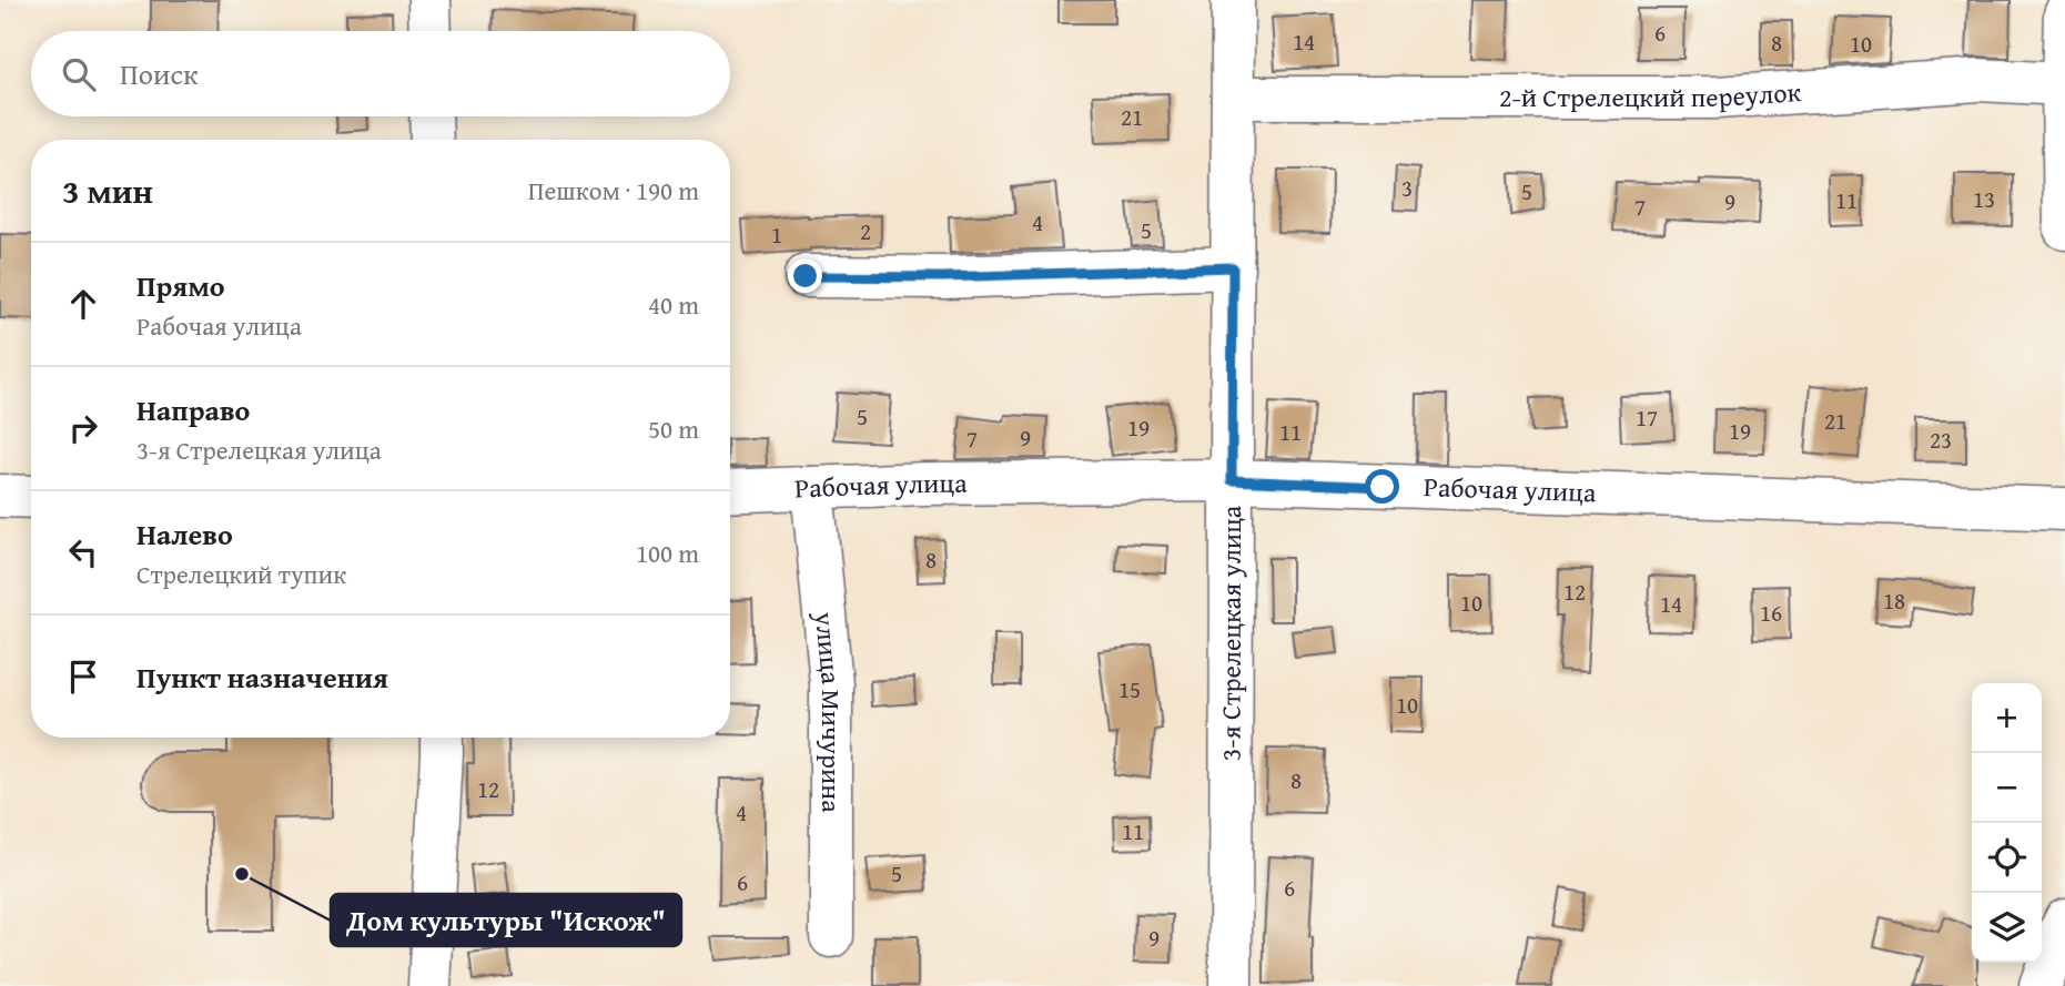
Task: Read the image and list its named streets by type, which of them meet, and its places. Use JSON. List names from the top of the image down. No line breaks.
{"streets":{"street":["2-й Стрелецкий переулок","Рабочая улица","3-я Стрелецкая улица","улица Мичурина"]},"crossings":[["2-й Стрелецкий переулок","3-я Стрелецкая улица"],["Рабочая улица","3-я Стрелецкая улица"],["Рабочая улица","улица Мичурина"]],"places":["Дом культуры \"Искож\""],"house_numbers":["6","14","8","10","21","3","5","13","11","9","7","4","5","2","1","5","17","21","19","19","11","9","7","23","8","12","18","10","14","16","15","10","8","12","4","11","5","6","6","9"],"page":{"search":"Поиск","heading":["3 мин","Пешком · 190 m"],"list":[["Прямо","Рабочая улица","40 m"],["Направо","3-я Стрелецкая улица","50 m"],["Налево","Стрелецкий тупик","100 m"],"Пункт назначения"],"map_buttons":["+","−"]}}
